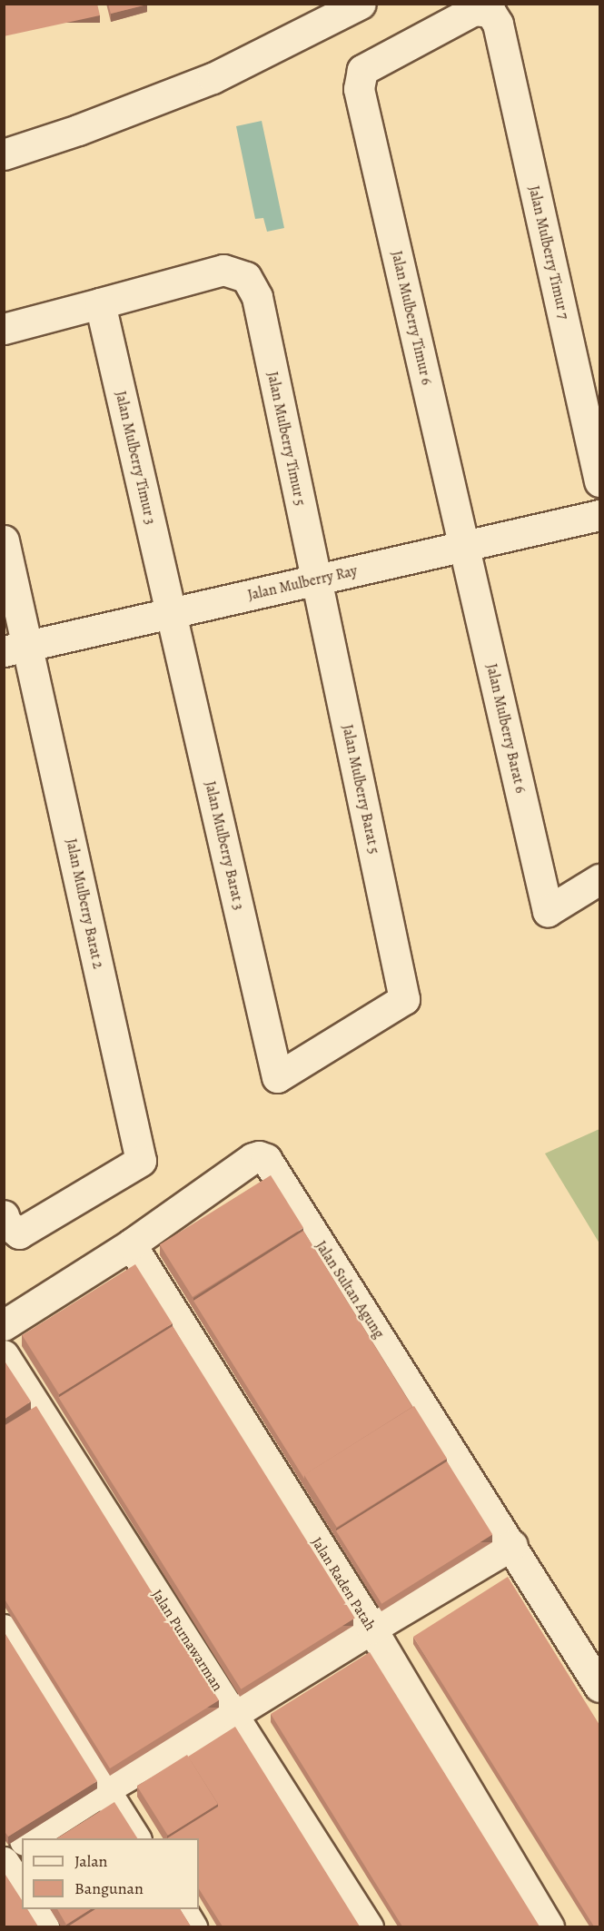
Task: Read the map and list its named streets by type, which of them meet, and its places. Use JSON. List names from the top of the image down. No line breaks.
{"streets":{"street":["Jalan Mulberry Timur 7","Jalan Mulberry Timur 6","Jalan Mulberry Timur 5","Jalan Mulberry Timur 3","Jalan Mulberry Ray","Jalan Mulberry Barat 6","Jalan Mulberry Barat 5","Jalan Mulberry Barat 3","Jalan Mulberry Barat 2","Jalan Sultan Agung","Jalan Raden Patah","Jalan Purnawarman"]},"crossings":[["Jalan Mulberry Timur 7","Jalan Mulberry Timur 6"],["Jalan Mulberry Timur 6","Jalan Mulberry Ray"],["Jalan Mulberry Timur 6","Jalan Mulberry Barat 6"],["Jalan Mulberry Timur 5","Jalan Mulberry Timur 3"],["Jalan Mulberry Timur 5","Jalan Mulberry Ray"],["Jalan Mulberry Timur 5","Jalan Mulberry Barat 5"],["Jalan Mulberry Timur 3","Jalan Mulberry Ray"],["Jalan Mulberry Timur 3","Jalan Mulberry Barat 3"],["Jalan Mulberry Ray","Jalan Mulberry Barat 6"],["Jalan Mulberry Ray","Jalan Mulberry Barat 5"],["Jalan Mulberry Ray","Jalan Mulberry Barat 3"],["Jalan Mulberry Ray","Jalan Mulberry Barat 2"],["Jalan Mulberry Barat 5","Jalan Mulberry Barat 3"],["Jalan Sultan Agung","Jalan Raden Patah"]],"legend":["Jalan","Bangunan"]}
